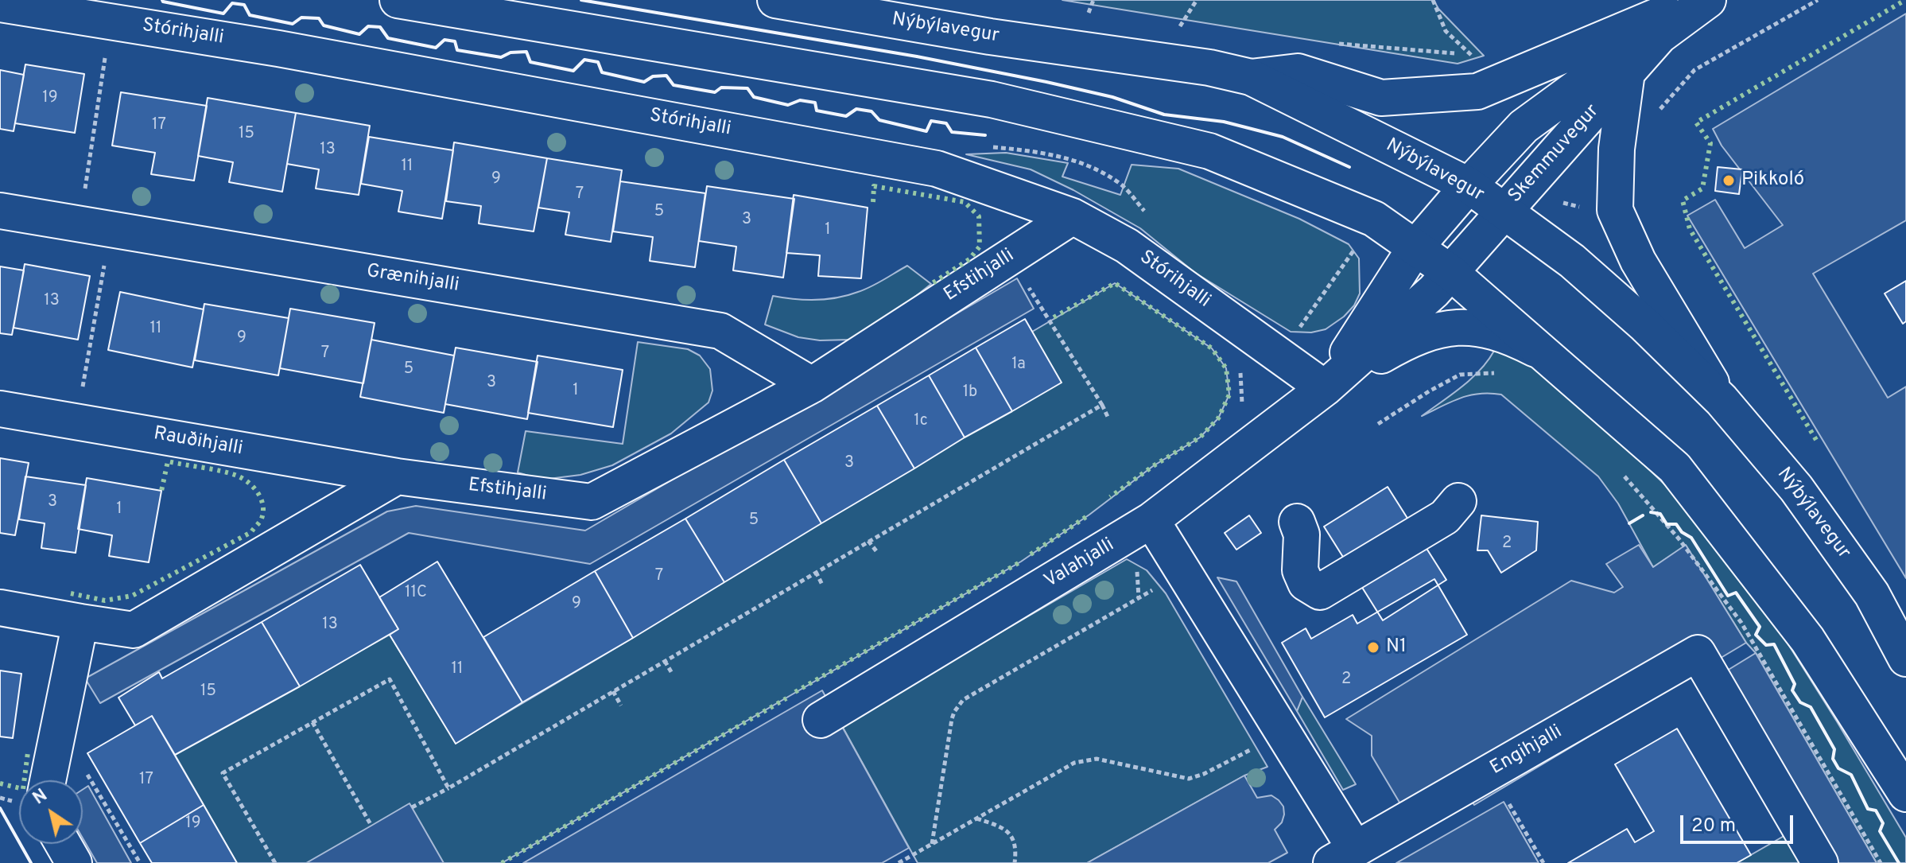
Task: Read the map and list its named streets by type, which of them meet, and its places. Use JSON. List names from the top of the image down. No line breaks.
{"streets":{"street":["Nýbýlavegur","Stórihjalli","Skemmuvegur","Efstihjalli","Grænihjalli","Rauðihjalli","Valahjalli","Engihjalli"]},"crossings":[["Nýbýlavegur","Skemmuvegur"],["Nýbýlavegur","Valahjalli"],["Stórihjalli","Efstihjalli"],["Stórihjalli","Valahjalli"],["Skemmuvegur","Valahjalli"],["Efstihjalli","Grænihjalli"],["Efstihjalli","Rauðihjalli"],["Valahjalli","Engihjalli"]],"places":["Pikkoló","N1"],"house_numbers":["19","17","15","13","11","9","7","5","3","1","13","11","9","7","1a","5","3","1","1b","1c","3","3","1","5","2","7","11C","9","13","11","2","15","17","19"],"scale_bar":"20 m","north":"top left"}
